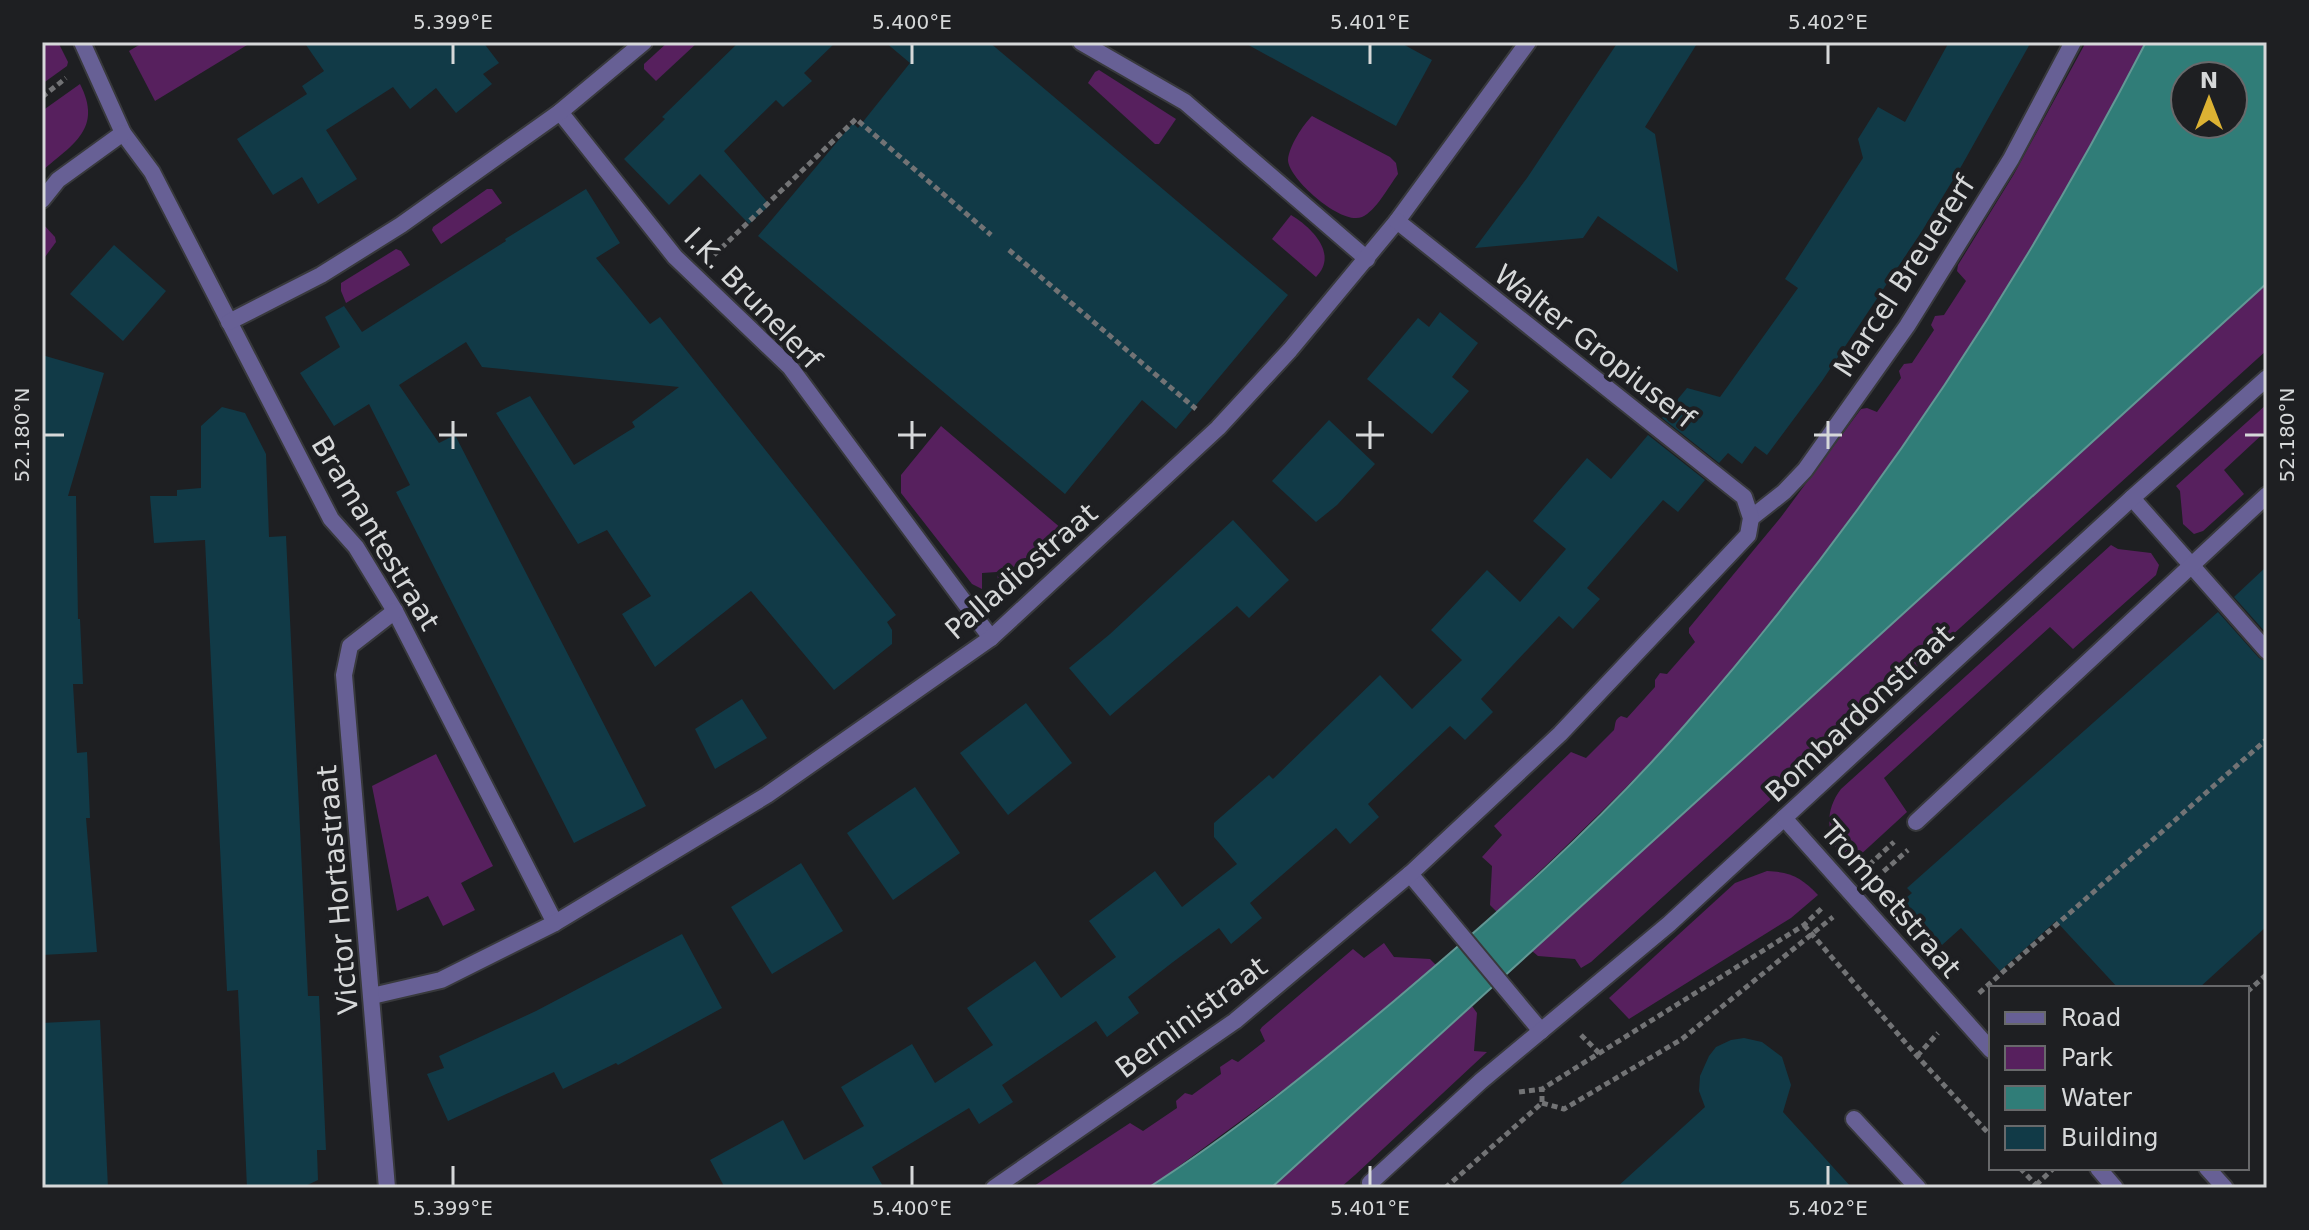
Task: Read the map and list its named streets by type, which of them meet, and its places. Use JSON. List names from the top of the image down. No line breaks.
{"streets":{"street":["Marcel Breuererf","I.K. Brunelerf","Walter Gropiuserf","Bramantestraat","Palladiostraat","Bombardonstraat","Victor Hortastraat","Trompetstraat","Berninistraat"]},"crossings":[["Marcel Breuererf","Walter Gropiuserf"],["Marcel Breuererf","Berninistraat"],["I.K. Brunelerf","Palladiostraat"],["Walter Gropiuserf","Palladiostraat"],["Walter Gropiuserf","Berninistraat"],["Bramantestraat","Palladiostraat"],["Bramantestraat","Victor Hortastraat"],["Palladiostraat","Victor Hortastraat"],["Bombardonstraat","Trompetstraat"]],"legend":["Road","Park","Water","Building"],"north":"top","coordinates":["5.399°E","5.400°E","5.401°E","5.402°E","52.180°N"]}
